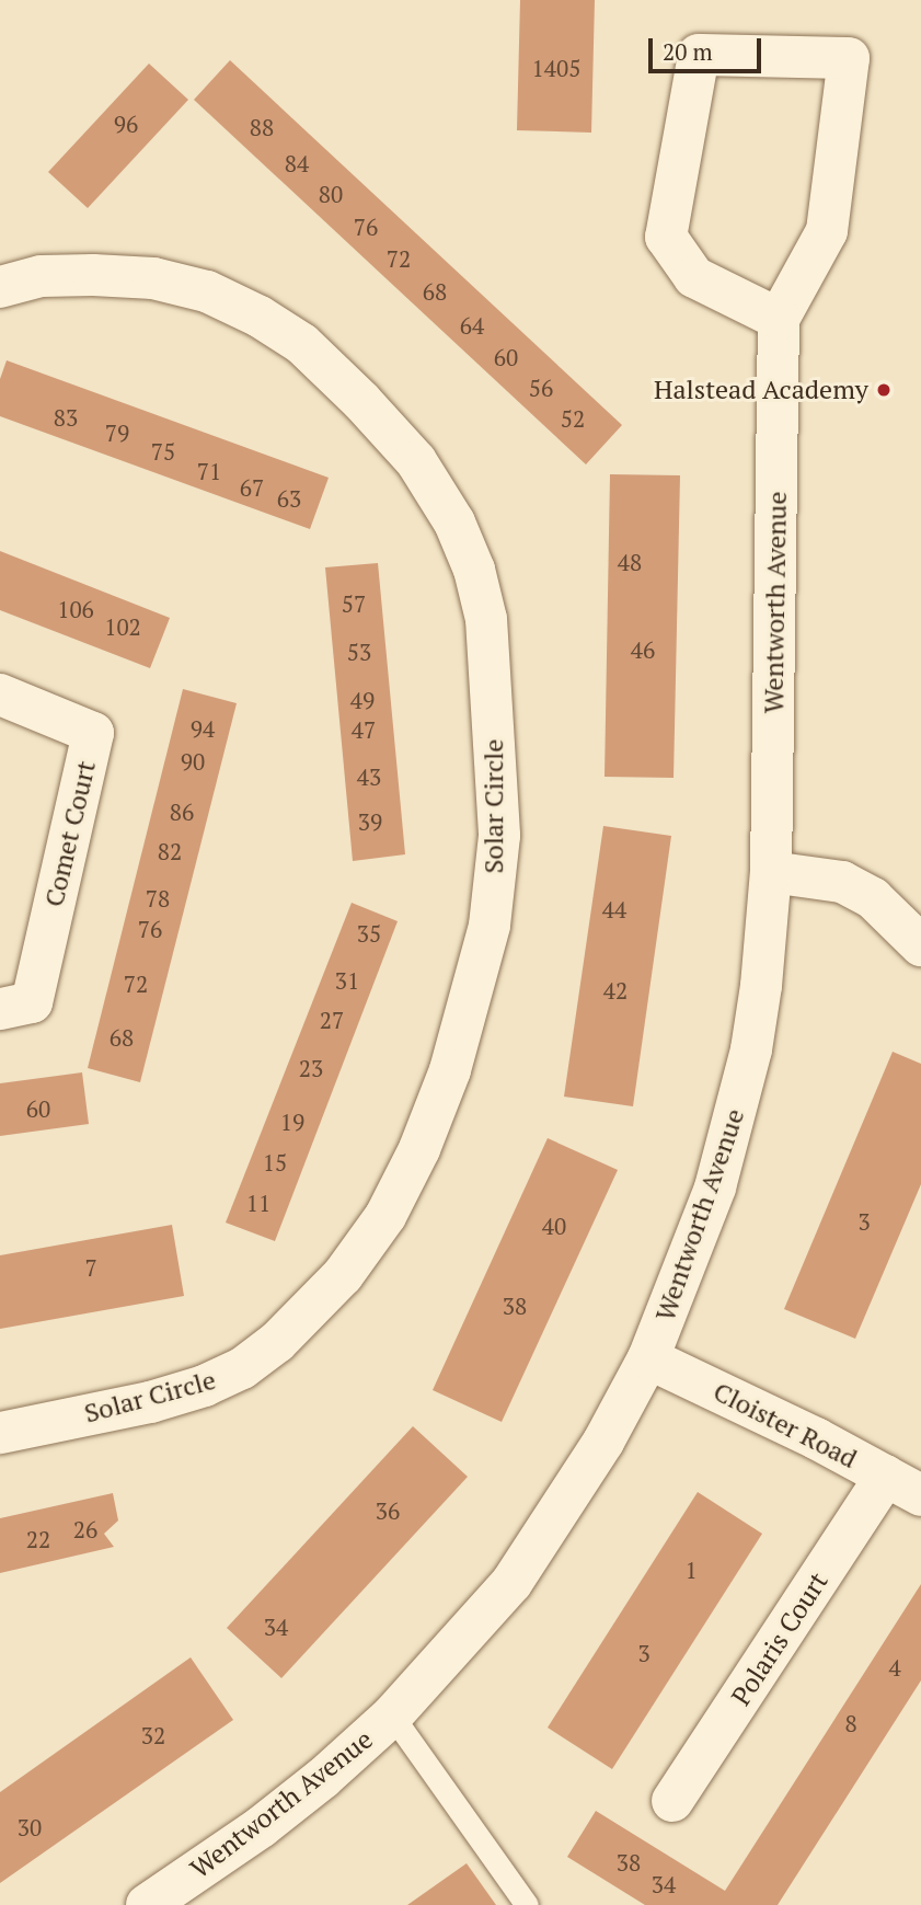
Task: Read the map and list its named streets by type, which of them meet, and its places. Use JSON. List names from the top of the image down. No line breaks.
{"streets":{"street":["Wentworth Avenue","Solar Circle","Comet Court","Cloister Road","Polaris Court"]},"crossings":[["Wentworth Avenue","Cloister Road"],["Cloister Road","Polaris Court"]],"places":["Halstead Academy"],"house_numbers":["1405","96","88","84","80","76","72","68","64","60","56","83","52","79","75","71","67","63","48","57","106","102","46","53","49","94","47","90","43","86","39","82","78","44","76","35","31","72","42","27","68","23","60","19","15","11","3","40","7","38","36","26","22","1","34","3","4","8","32","30","38","34"],"scale_bar":"20 m"}
